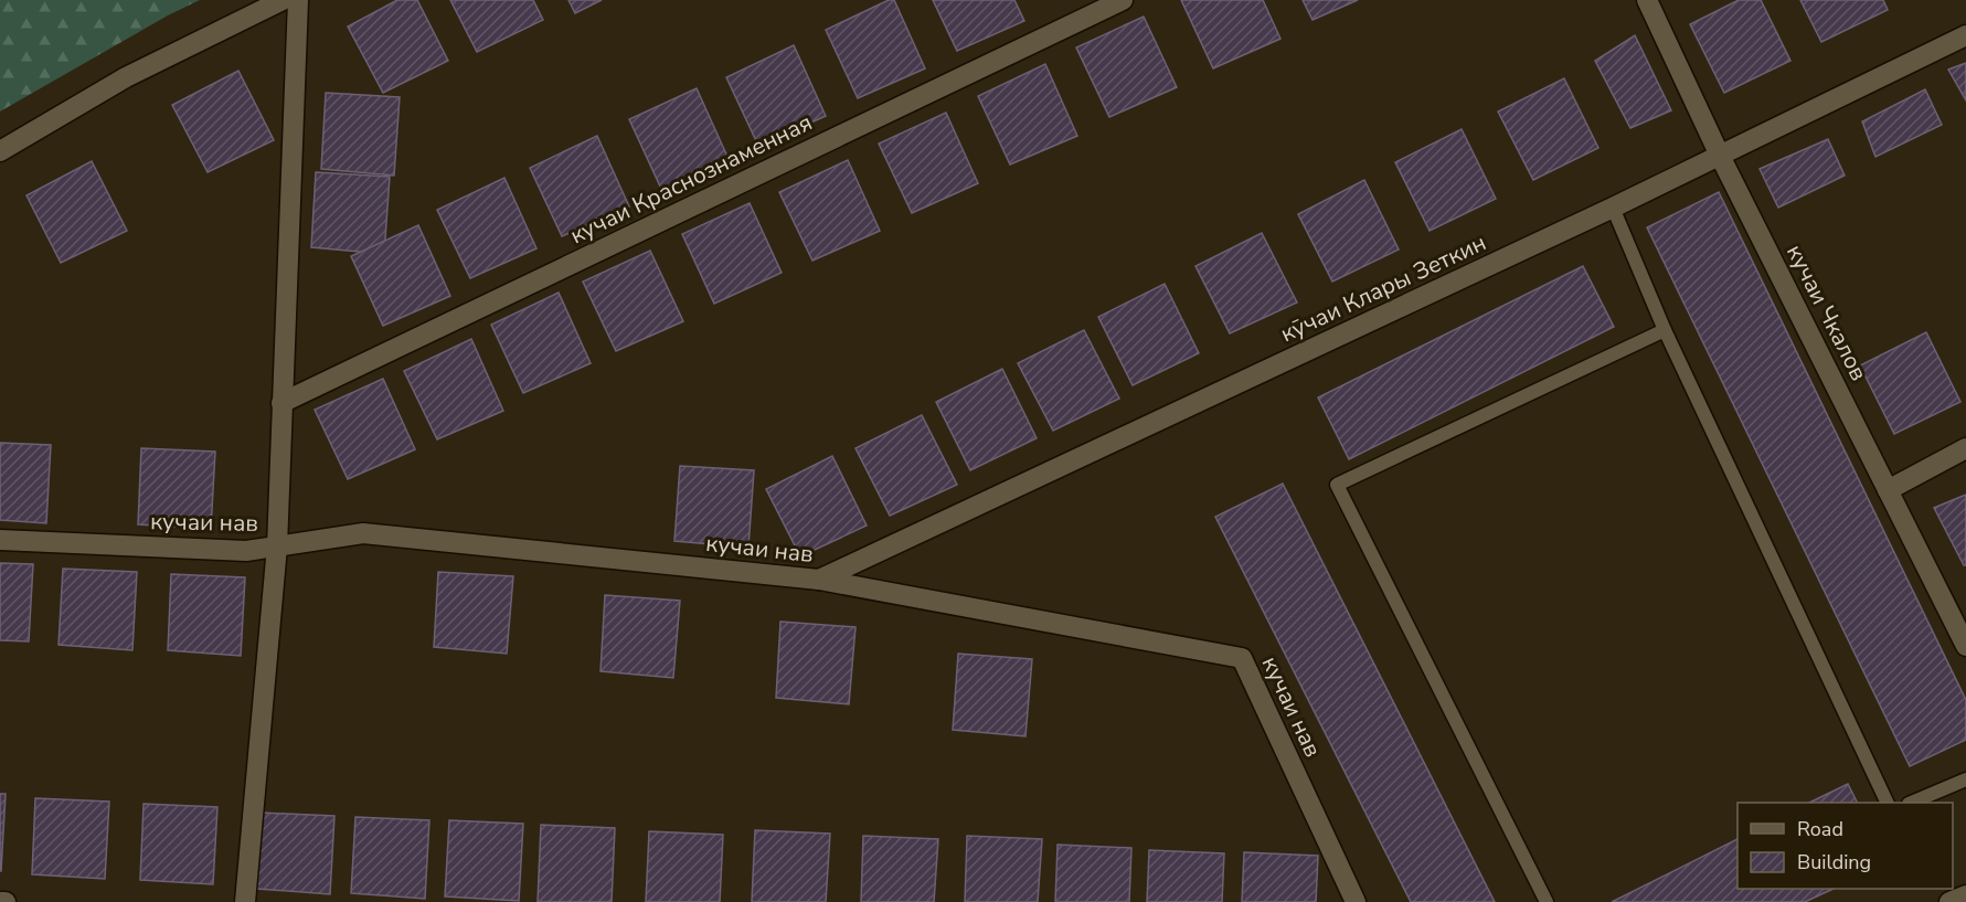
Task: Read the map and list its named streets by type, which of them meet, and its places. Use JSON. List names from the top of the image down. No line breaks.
{"streets":{"street":["кучаи Краснознаменная","кӯчаи Клары Зеткин","кучаи Чкалов","кучаи нав"]},"crossings":[["кӯчаи Клары Зеткин","кучаи Чкалов"],["кӯчаи Клары Зеткин","кучаи нав"]],"legend":["Road","Building"]}
